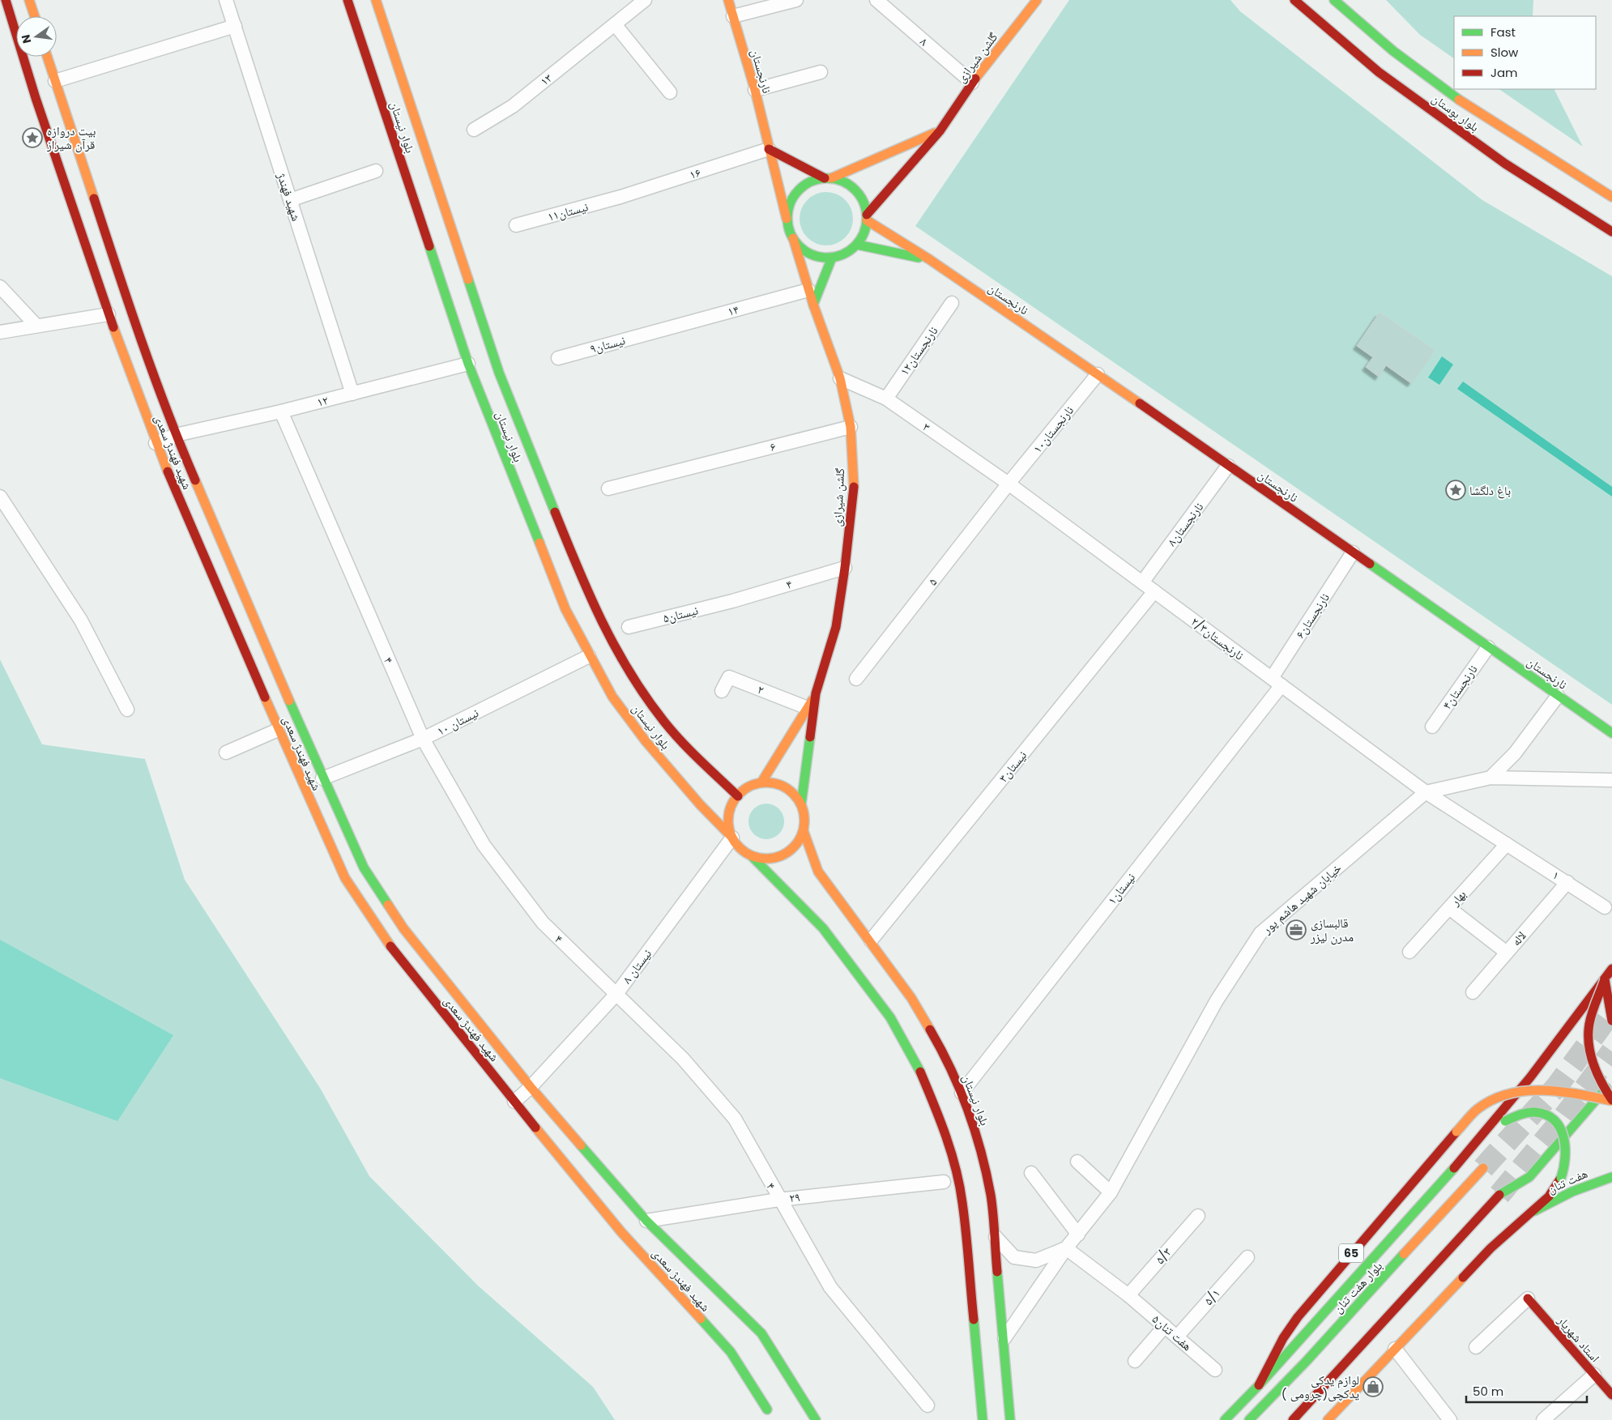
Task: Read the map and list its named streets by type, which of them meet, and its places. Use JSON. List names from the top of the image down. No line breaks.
{"streets":{"main road":["گلشن شیرازی","نارنجستان","بلوار بوستان","بلوار نیستان","شهید فهندژ سعدی","هفت تنان","65","بلوار هفت تنان","استاد شهریار"],"street":["۸","۱۳","۱۶","شهید فهندژ","۱۱نیستان","۱۴","۹نیستان","۱۲نارنجستان","۱۲","۳","۱۰نارنجستان","۶","۸نارنجستان","۵","۴","۵نیستان","۶نارنجستان","۲/۳نارنجستان","۴نارنجستان","۲","نیستان ۱۰","۳نیستان","۱","۱نیستان","بهار","خیابان شهید هاشم پور","لاله ‍","نیستان ۸","۲۹","۵/۳","۵/۱","هفت تنان۵"]},"crossings":[["۸","گلشن شیرازی"],["گلشن شیرازی","نارنجستان"],["گلشن شیرازی","بلوار نیستان"],["گلشن شیرازی","۱۴"],["گلشن شیرازی","۳"],["گلشن شیرازی","۶"],["گلشن شیرازی","۴"],["گلشن شیرازی","۲"],["گلشن شیرازی","نیستان ۸"],["نارنجستان","۱۶"],["نارنجستان","۱۰نارنجستان"],["نارنجستان","۸نارنجستان"],["نارنجستان","۶نارنجستان"],["نارنجستان","۴نارنجستان"],["بلوار نیستان","۱۲"],["بلوار نیستان","نیستان ۱۰"],["بلوار نیستان","۳نیستان"],["بلوار نیستان","۱نیستان"],["بلوار نیستان","خیابان شهید هاشم پور"],["بلوار نیستان","نیستان ۸"],["۱۶","۱۱نیستان"],["شهید فهندژ","۱۲"],["۱۴","۹نیستان"],["۱۲نارنجستان","۳"],["۱۲","شهید فهندژ سعدی"],["۱۲","۴"],["۳","۱۰نارنجستان"],["۳","۵"],["۳","۲/۳نارنجستان"],["۱۰نارنجستان","۵"],["۱۰نارنجستان","۲/۳نارنجستان"],["شهید فهندژ سعدی","نیستان ۱۰"],["شهید فهندژ سعدی","نیستان ۸"],["شهید فهندژ سعدی","۲۹"],["۸نارنجستان","۲/۳نارنجستان"],["۵","۲/۳نارنجستان"],["۴","۵نیستان"],["۴","نیستان ۱۰"],["۴","نیستان ۸"],["۴","۲۹"],["۶نارنجستان","۲/۳نارنجستان"],["۶نارنجستان","۱نیستان"],["۲/۳نارنجستان","۳نیستان"],["۲/۳نارنجستان","۱"],["۲/۳نارنجستان","۱نیستان"],["۲/۳نارنجستان","خیابان شهید هاشم پور"],["۱","بهار"],["۱","خیابان شهید هاشم پور"],["۱","لاله ‍"],["خیابان شهید هاشم پور","هفت تنان۵"],["۵/۳","هفت تنان۵"],["۵/۱","هفت تنان۵"]],"places":{"place":["بیت دروازه قرآن شیراز","باغ دلگشا"],"office":["قالبسازی مدرن لیزر"],"shop":["لوازم یدکی یدکچی(چرومی )"]},"legend":["Fast","Slow","Jam"],"scale_bar":"50 m","north":"left"}
